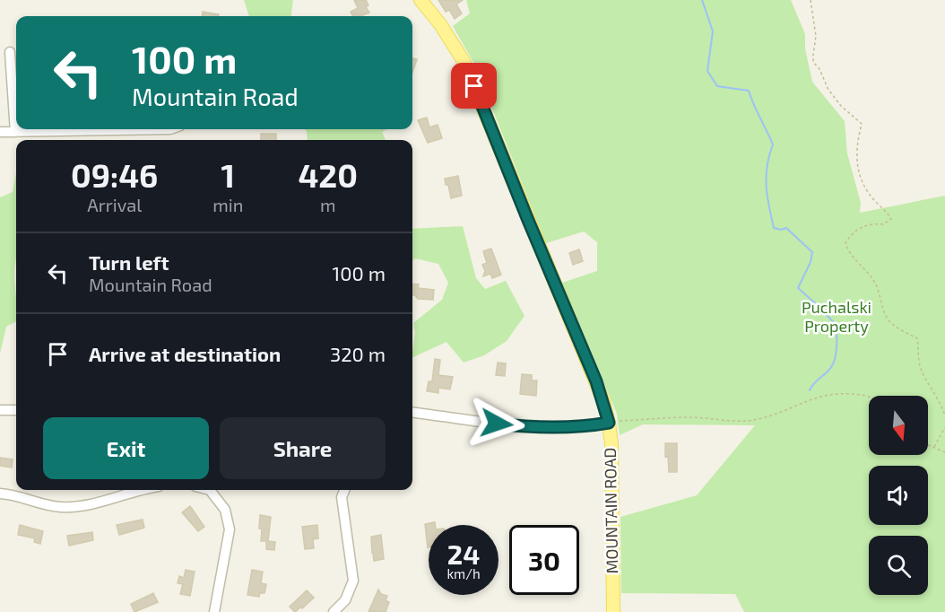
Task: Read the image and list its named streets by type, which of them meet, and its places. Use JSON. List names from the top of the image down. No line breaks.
{"streets":{"main road":["MOUNTAIN ROAD"]},"parks":["Puchalski Property"],"north":"bottom","page":{"turn":["100 m","Mountain Road"],"eta":["09:46","Arrival","1","min","420","m"],"list":[{"name":"Turn left","note":"Mountain Road","value":"100 m"},{"name":"Arrive at destination","value":"320 m"}],"buttons":["Exit","Share"],"speed":"24 km/h","limit":"30"}}
